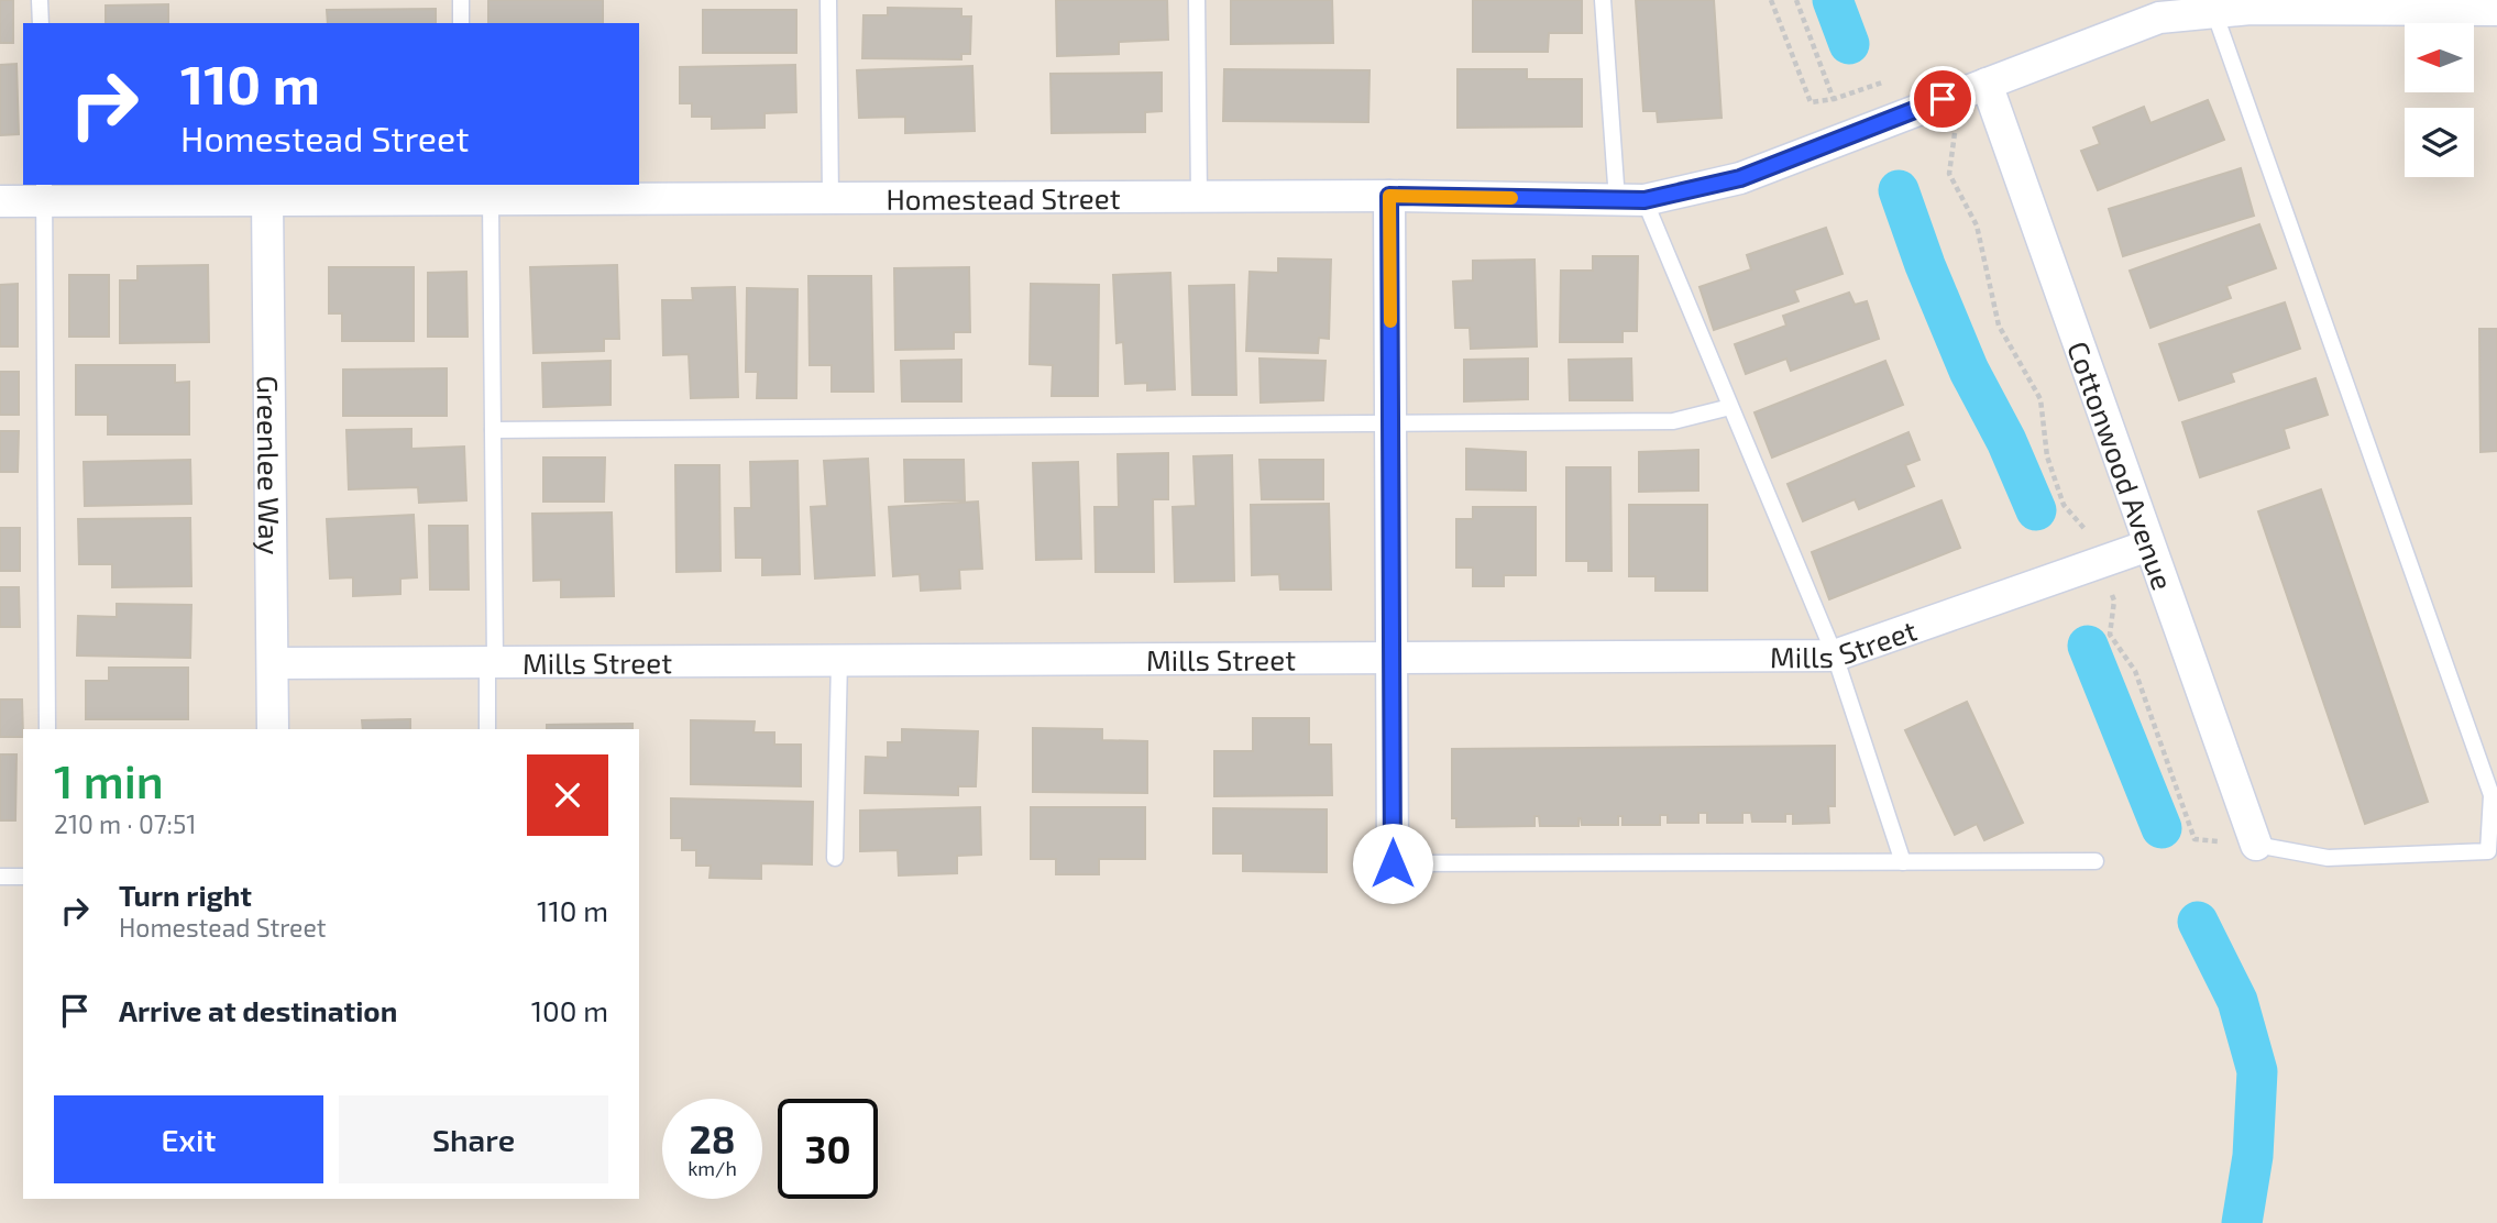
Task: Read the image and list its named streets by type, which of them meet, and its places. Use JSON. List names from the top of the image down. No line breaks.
{"streets":{"street":["Homestead Street","Cottonwood Avenue","Greenlee Way","Mills Street"]},"crossings":[["Homestead Street","Cottonwood Avenue"],["Homestead Street","Greenlee Way"],["Cottonwood Avenue","Mills Street"],["Greenlee Way","Mills Street"]],"north":"left","page":{"turn":["110 m","Homestead Street"],"heading":["1 min","210 m · 07:51"],"list":[{"name":"Turn right","note":"Homestead Street","value":"110 m"},{"name":"Arrive at destination","value":"100 m"}],"buttons":["Exit","Share"],"speed":"28 km/h","limit":"30"}}
